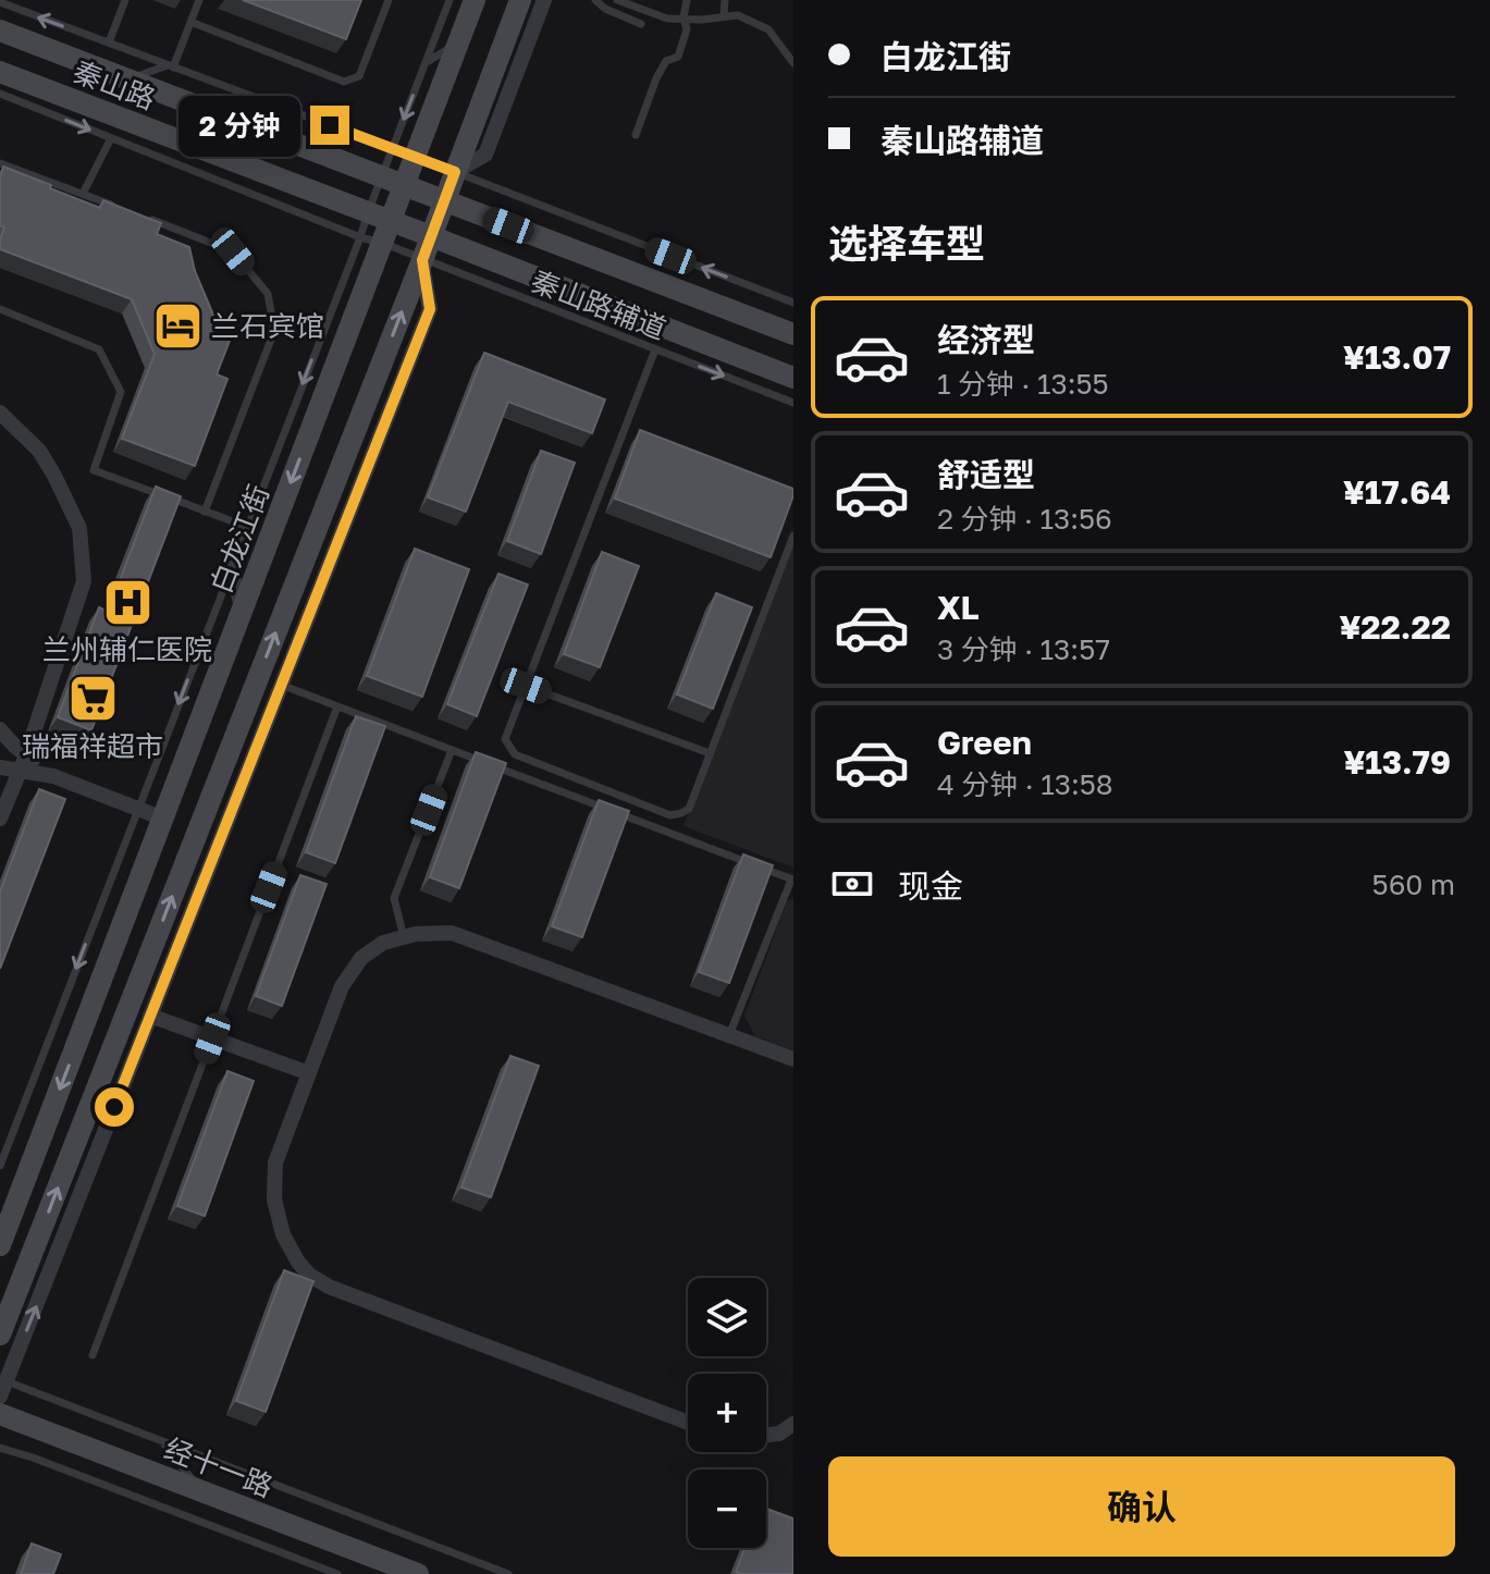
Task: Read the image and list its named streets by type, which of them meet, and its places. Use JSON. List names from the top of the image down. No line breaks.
{"streets":{"main road":["秦山路","白龙江街","经十一路"],"lane":["秦山路辅道"]},"crossings":[["秦山路","白龙江街"],["秦山路辅道","白龙江街"]],"one_way":["白龙江街"],"places":{"hotel":["兰石宾馆"],"hospital":["兰州辅仁医院"],"supermarket":["瑞福祥超市"]},"page":{"banner":["白龙江街","秦山路辅道"],"bubble":"2 分钟","heading":"选择车型","list":[{"name":"经济型","note":"1 分钟 · 13:55","value":"¥13.07"},{"name":"舒适型","note":"2 分钟 · 13:56","value":"¥17.64"},{"name":"XL","note":"3 分钟 · 13:57","value":"¥22.22"},{"name":"Green","note":"4 分钟 · 13:58","value":"¥13.79"}],"pay":["现金","560 m"],"map_buttons":["+","−"],"buttons":"确认"}}
